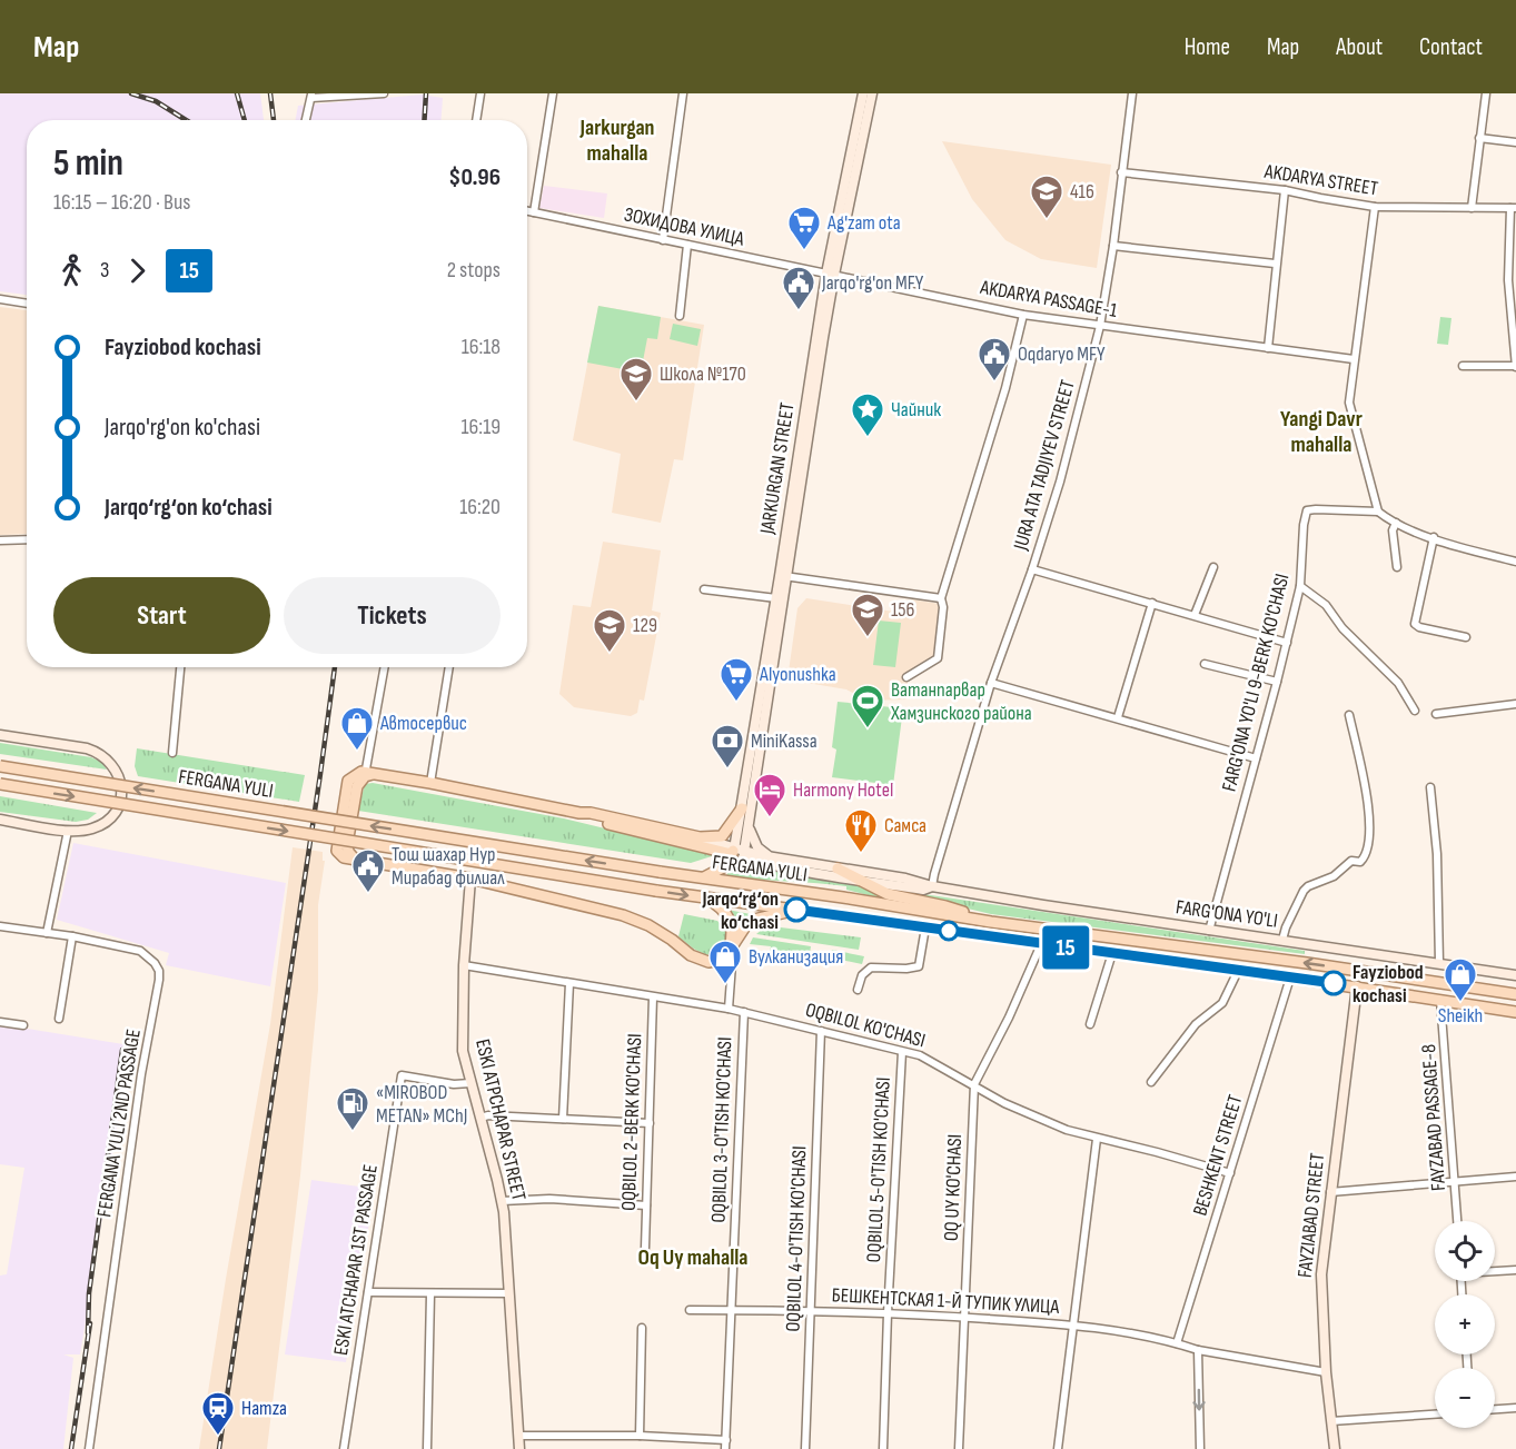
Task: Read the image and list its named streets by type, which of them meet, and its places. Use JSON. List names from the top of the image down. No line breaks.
{"streets":{"main road":["FERGANA YULI"],"street":["AKDARYA STREET","ЗОХИДОВА УЛИЦА","AKDARYA PASSAGE-1","JURA АTA TADJIYEV STREET","JARKURGAN STREET","FARG'ONA YO'LI 9-BERK KO'CHASI","FARG'ONA YO'LI","OQBILOL KO'CHASI","FAYZABAD PASSAGE-8","ESKI ATPCHAPAR STREET","OQBILOL 2-BERK KO'CHASI","FERGANA YULI 2ND PASSAGE","OQBILOL 3-O'TISH KO'CHASI","BESHKENT STREET","OQBILOL 5-O'TISH KO'CHASI","OQ UY KO'CHASI","FAYZIABAD STREET","OQBILOL 4-O'TISH KO'CHASI","ESKI ATCHAPAR 1ST PASSAGE","БЕШКЕНТСКАЯ 1-Й ТУПИК УЛИЦА"]},"crossings":[["AKDARYA STREET","JURA АTA TADJIYEV STREET"],["ЗОХИДОВА УЛИЦА","AKDARYA PASSAGE-1"],["ЗОХИДОВА УЛИЦА","JARKURGAN STREET"],["AKDARYA PASSAGE-1","JURA АTA TADJIYEV STREET"],["AKDARYA PASSAGE-1","JARKURGAN STREET"],["JURA АTA TADJIYEV STREET","FARG'ONA YO'LI 9-BERK KO'CHASI"],["JURA АTA TADJIYEV STREET","FARG'ONA YO'LI"],["JARKURGAN STREET","FARG'ONA YO'LI"],["FARG'ONA YO'LI 9-BERK KO'CHASI","FARG'ONA YO'LI"],["FERGANA YULI","FAYZABAD PASSAGE-8"],["FERGANA YULI","BESHKENT STREET"],["FERGANA YULI","OQ UY KO'CHASI"],["FERGANA YULI","FAYZIABAD STREET"],["OQBILOL KO'CHASI","ESKI ATPCHAPAR STREET"],["OQBILOL KO'CHASI","OQBILOL 2-BERK KO'CHASI"],["OQBILOL KO'CHASI","OQBILOL 3-O'TISH KO'CHASI"],["OQBILOL KO'CHASI","BESHKENT STREET"],["OQBILOL KO'CHASI","OQBILOL 5-O'TISH KO'CHASI"],["OQBILOL KO'CHASI","OQ UY KO'CHASI"],["OQBILOL KO'CHASI","OQBILOL 4-O'TISH KO'CHASI"],["ESKI ATPCHAPAR STREET","ESKI ATCHAPAR 1ST PASSAGE"],["OQBILOL 3-O'TISH KO'CHASI","БЕШКЕНТСКАЯ 1-Й ТУПИК УЛИЦА"],["BESHKENT STREET","БЕШКЕНТСКАЯ 1-Й ТУПИК УЛИЦА"],["OQBILOL 5-O'TISH KO'CHASI","БЕШКЕНТСКАЯ 1-Й ТУПИК УЛИЦА"],["OQ UY KO'CHASI","БЕШКЕНТСКАЯ 1-Й ТУПИК УЛИЦА"],["FAYZIABAD STREET","БЕШКЕНТСКАЯ 1-Й ТУПИК УЛИЦА"],["OQBILOL 4-O'TISH KO'CHASI","БЕШКЕНТСКАЯ 1-Й ТУПИК УЛИЦА"]],"districts":["Jarkurgan mahalla","Yangi Davr mahalla","Oq Uy mahalla"],"places":{"school or university":["416","Школа №170","156","129"],"supermarket":["Ag'zam ota","Alyonushka"],"public building":["Jarqo'rg'on MFY","Oqdaryo MFY","Тош шахар Нур Мирабад филиал"],"place":["Чайник"],"sports":["Ватанпарвар Хамзинского района"],"shop":["Автосервис","Вулканизация","Sheikh"],"bank":["MiniKassa"],"hotel":["Harmony Hotel"],"restaurant":["Самса"],"other":["Jarqo‘rg‘on ko‘chasi","Fayziobod kochasi"],"fuel station":["«MIROBOD METAN» MChJ"],"station":["Hamza"]},"lines":["bus line 15"],"page":{"header":"Map","nav":["Home","Map","About","Contact"],"on_map":"15","heading":["5 min","16:15 – 16:20 · Bus","$0.96"],"legs":["3","15","2 stops"],"list":[{"name":"Fayziobod kochasi","value":"16:18"},{"name":"Jarqo'rg'on ko'chasi","value":"16:19"},{"name":"Jarqo‘rg‘on ko‘chasi","value":"16:20"}],"buttons":["Start","Tickets"],"map_buttons":["+","−"]}}
